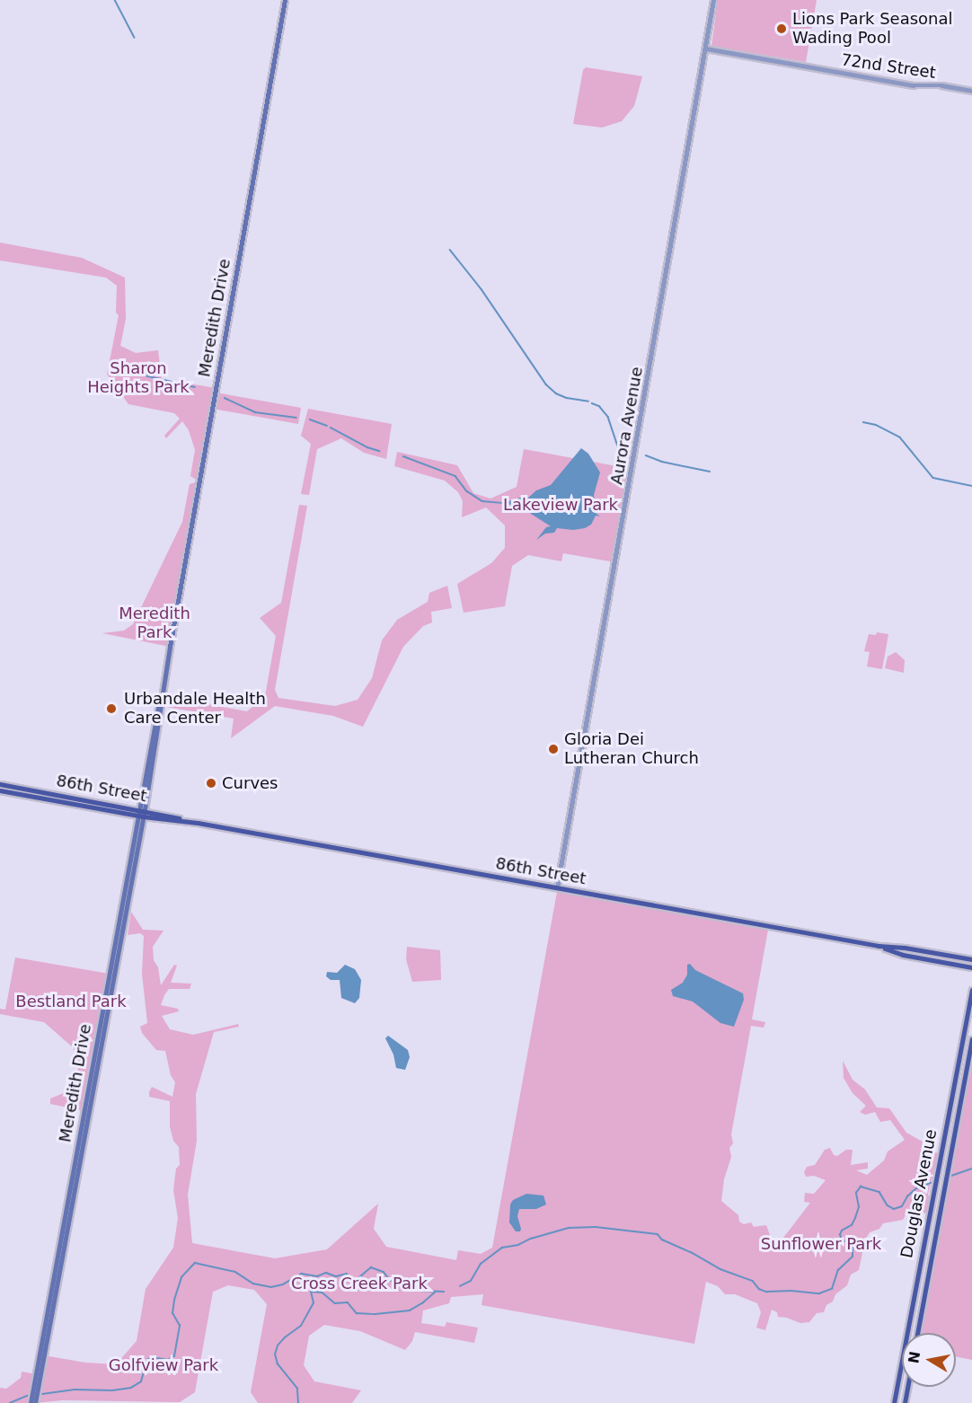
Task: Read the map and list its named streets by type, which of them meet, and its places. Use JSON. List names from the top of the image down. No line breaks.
{"streets":{"main road":["Meredith Drive","86th Street","Douglas Avenue"],"street":["72nd Street","Aurora Avenue"]},"crossings":[["72nd Street","Aurora Avenue"],["Meredith Drive","86th Street"],["Aurora Avenue","86th Street"]],"parks":["Sharon Heights Park","Lakeview Park","Meredith Park","Bestland Park","Sunflower Park","Cross Creek Park","Golfview Park"],"places":["Lions Park Seasonal Wading Pool","Urbandale Health Care Center","Gloria Dei Lutheran Church","Curves"],"north":"left"}
